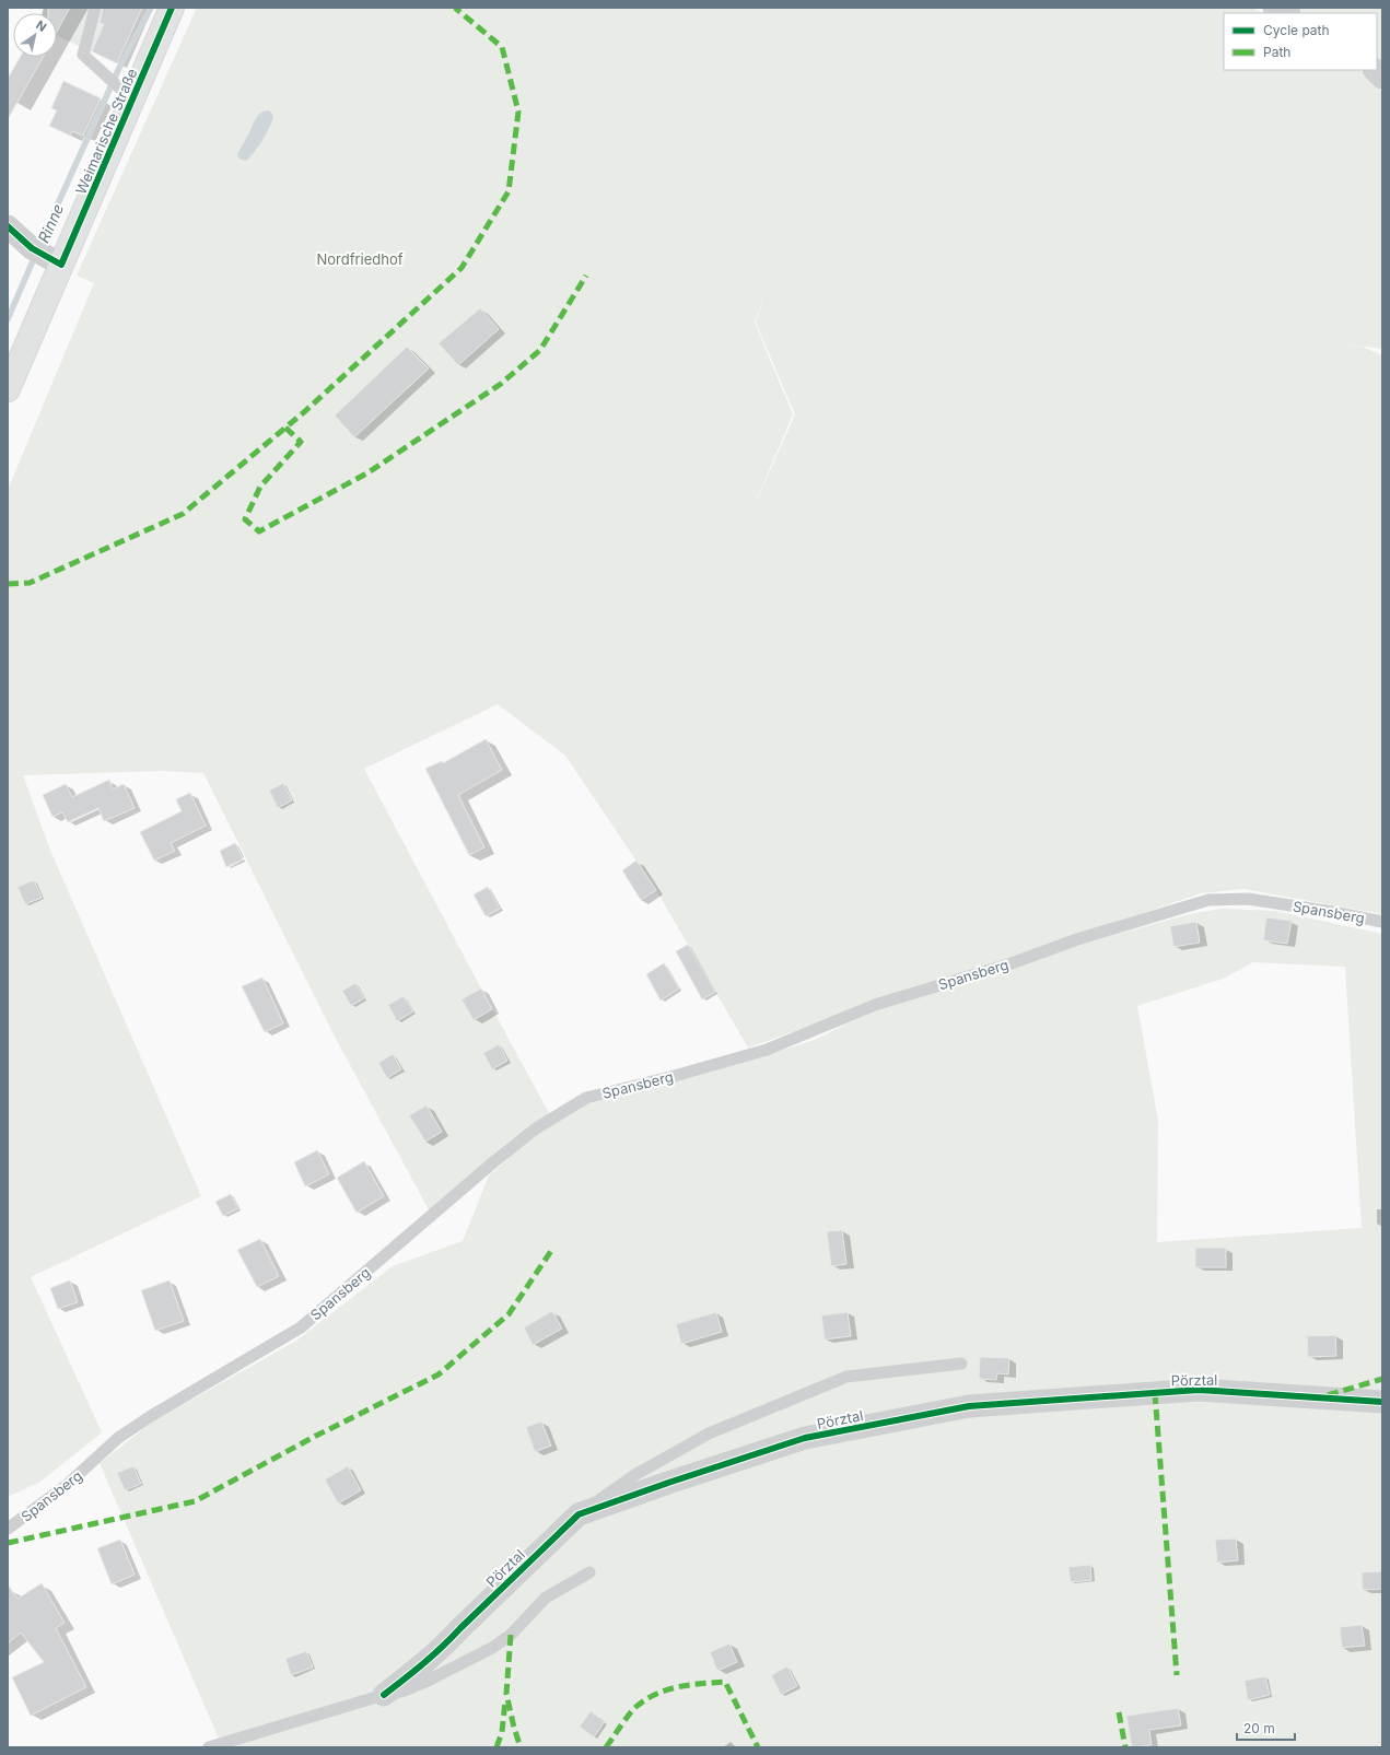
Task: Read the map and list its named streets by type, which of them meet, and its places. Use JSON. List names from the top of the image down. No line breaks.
{"streets":{"main road":["Weimarische Straße"],"street":["Pörztal"],"lane":["Spansberg"]},"water":["Rinne"],"parks":["Nordfriedhof"],"legend":["Cycle path","Path"],"scale_bar":"20 m","north":"top right"}
